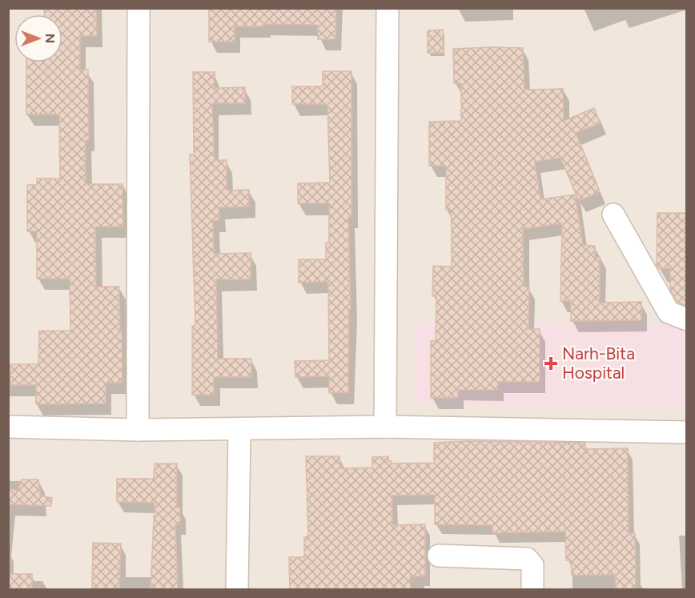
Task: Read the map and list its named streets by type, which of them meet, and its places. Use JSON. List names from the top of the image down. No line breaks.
{"places":{"health":["Narh-Bita Hospital"]},"north":"right"}
